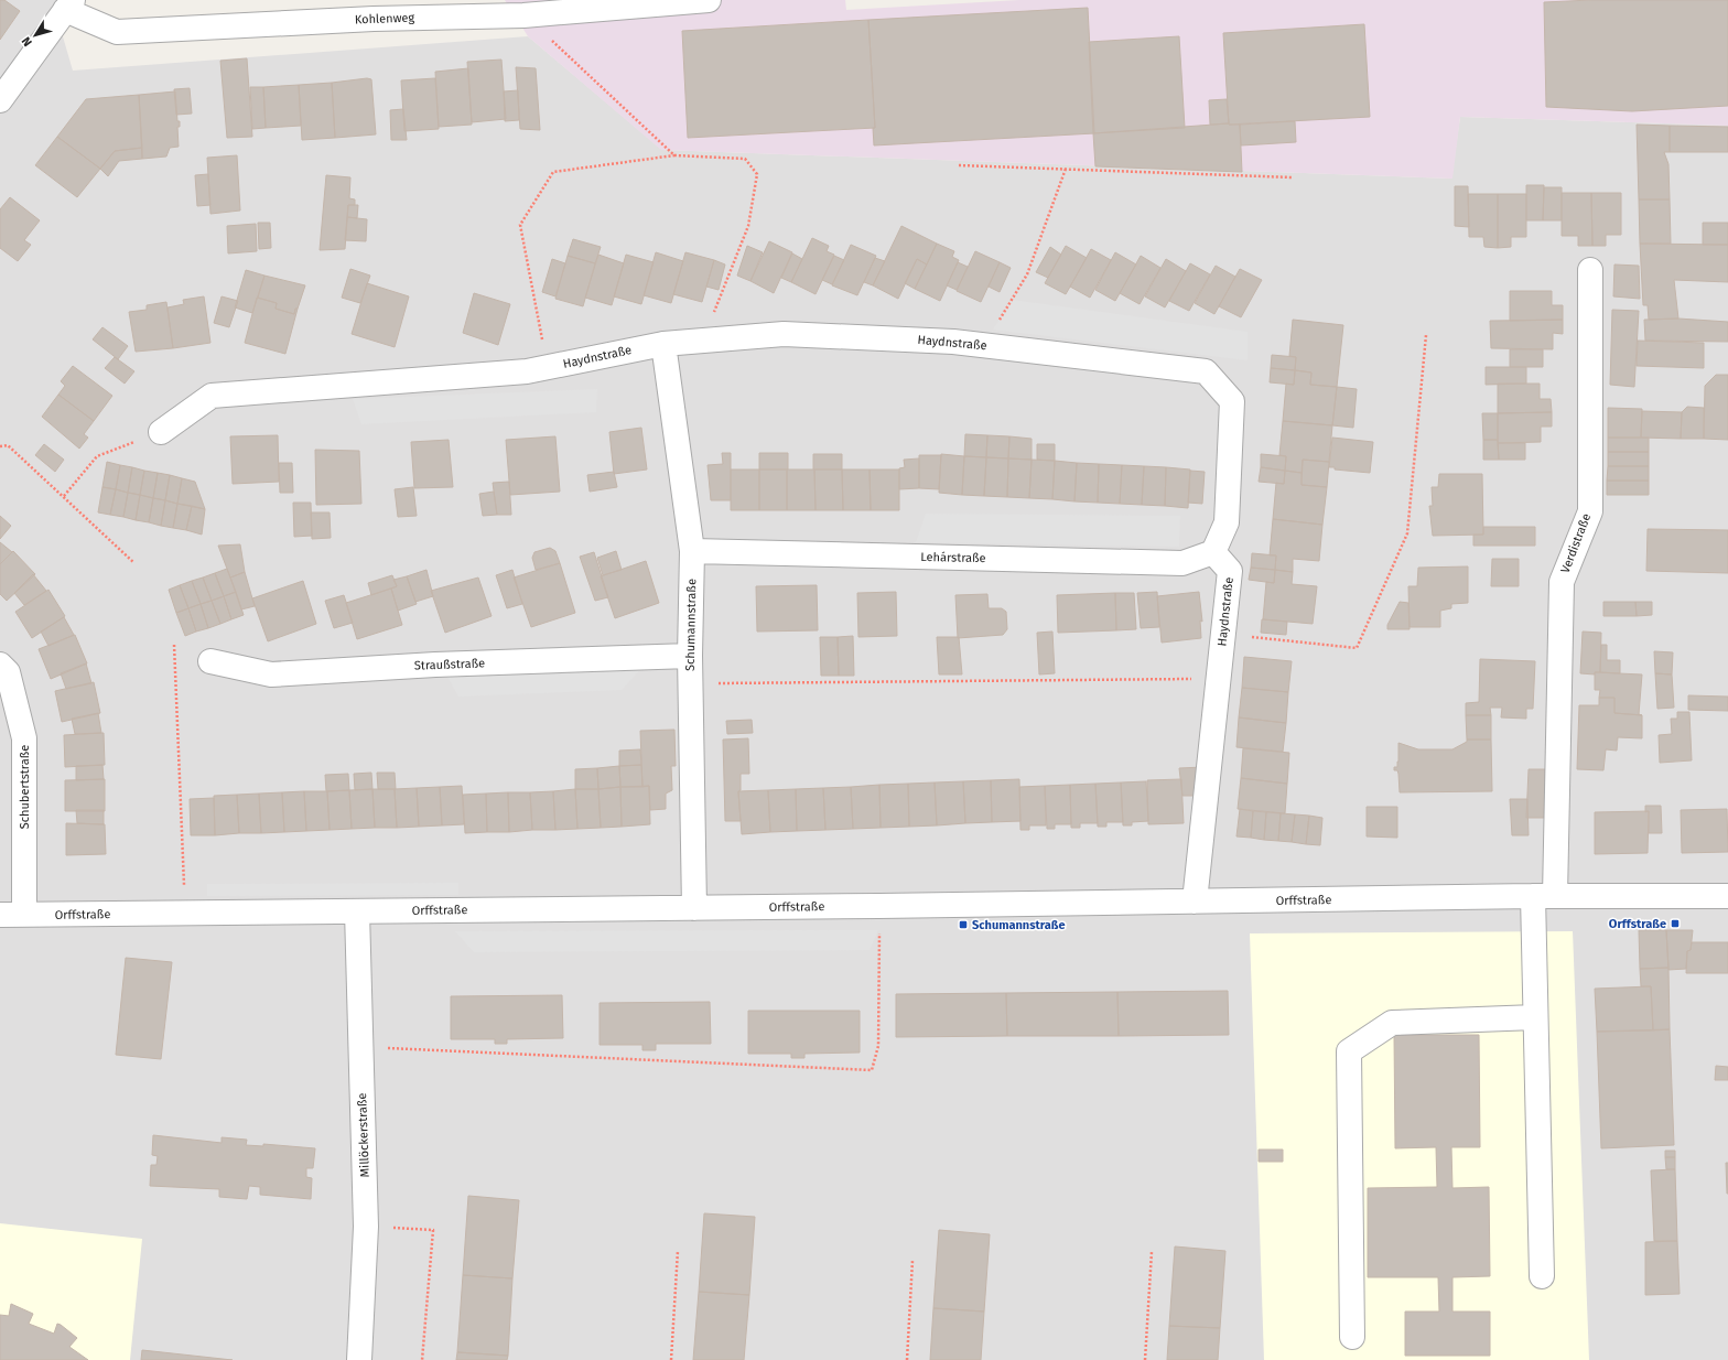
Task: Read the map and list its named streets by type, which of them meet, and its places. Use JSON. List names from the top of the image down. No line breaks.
{"streets":{"street":["Kohlenweg","Haydnstraße","Verdistraße","Lehárstraße","Schumannstraße","Straußstraße","Schubertstraße","Orffstraße","Millöckerstraße"]},"crossings":[["Haydnstraße","Lehárstraße"],["Haydnstraße","Schumannstraße"],["Haydnstraße","Orffstraße"],["Verdistraße","Orffstraße"],["Lehárstraße","Schumannstraße"],["Schumannstraße","Straußstraße"],["Schumannstraße","Orffstraße"],["Schubertstraße","Orffstraße"],["Orffstraße","Millöckerstraße"]],"places":{"transit":["Orffstraße","Schumannstraße"]},"north":"bottom left"}
